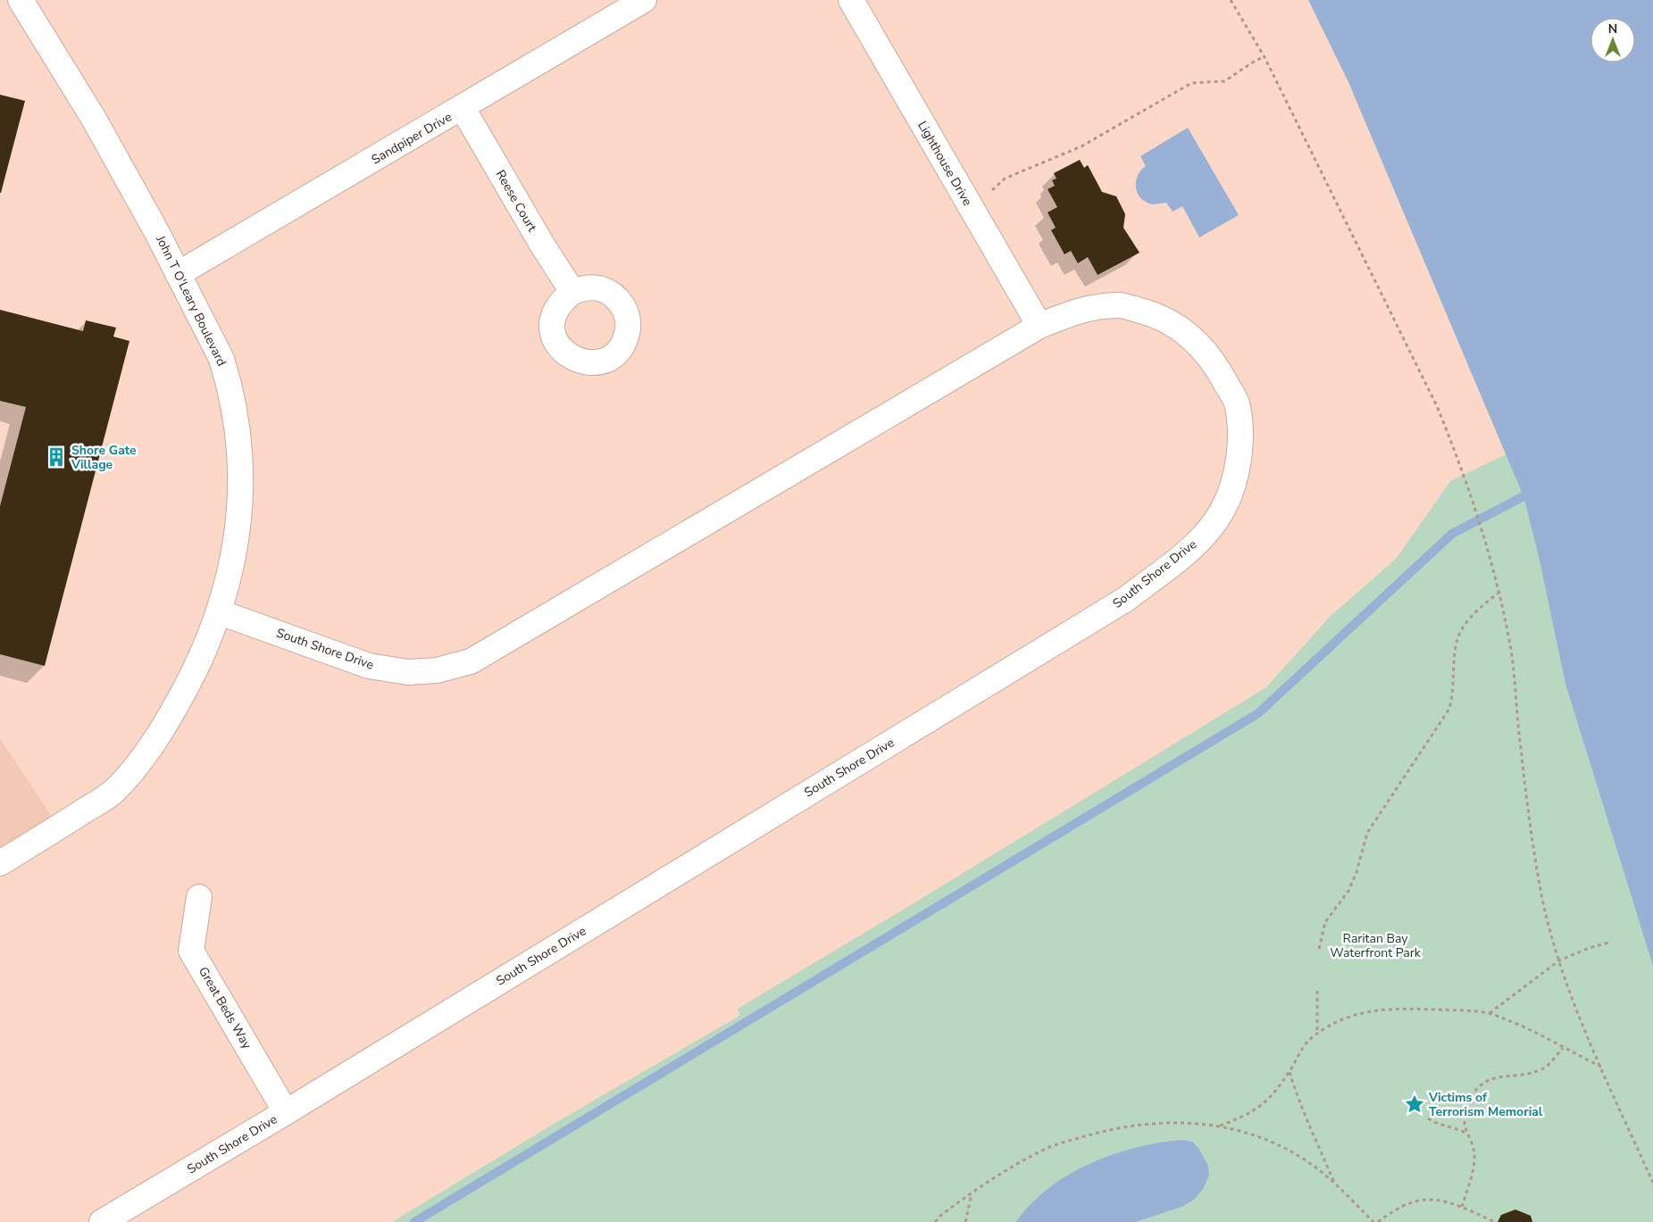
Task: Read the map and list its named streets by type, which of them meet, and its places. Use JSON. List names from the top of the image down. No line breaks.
{"streets":{"street":["Sandpiper Drive","Lighthouse Drive","Reese Court","John T O'Leary Boulevard","South Shore Drive","Great Beds Way"]},"crossings":[["Sandpiper Drive","Reese Court"],["Sandpiper Drive","John T O'Leary Boulevard"],["Lighthouse Drive","South Shore Drive"],["John T O'Leary Boulevard","South Shore Drive"],["South Shore Drive","Great Beds Way"]],"parks":["Raritan Bay Waterfront Park"],"places":{"building":["Shore Gate Village"],"place":["Victims of Terrorism Memorial"]},"north":"top"}
